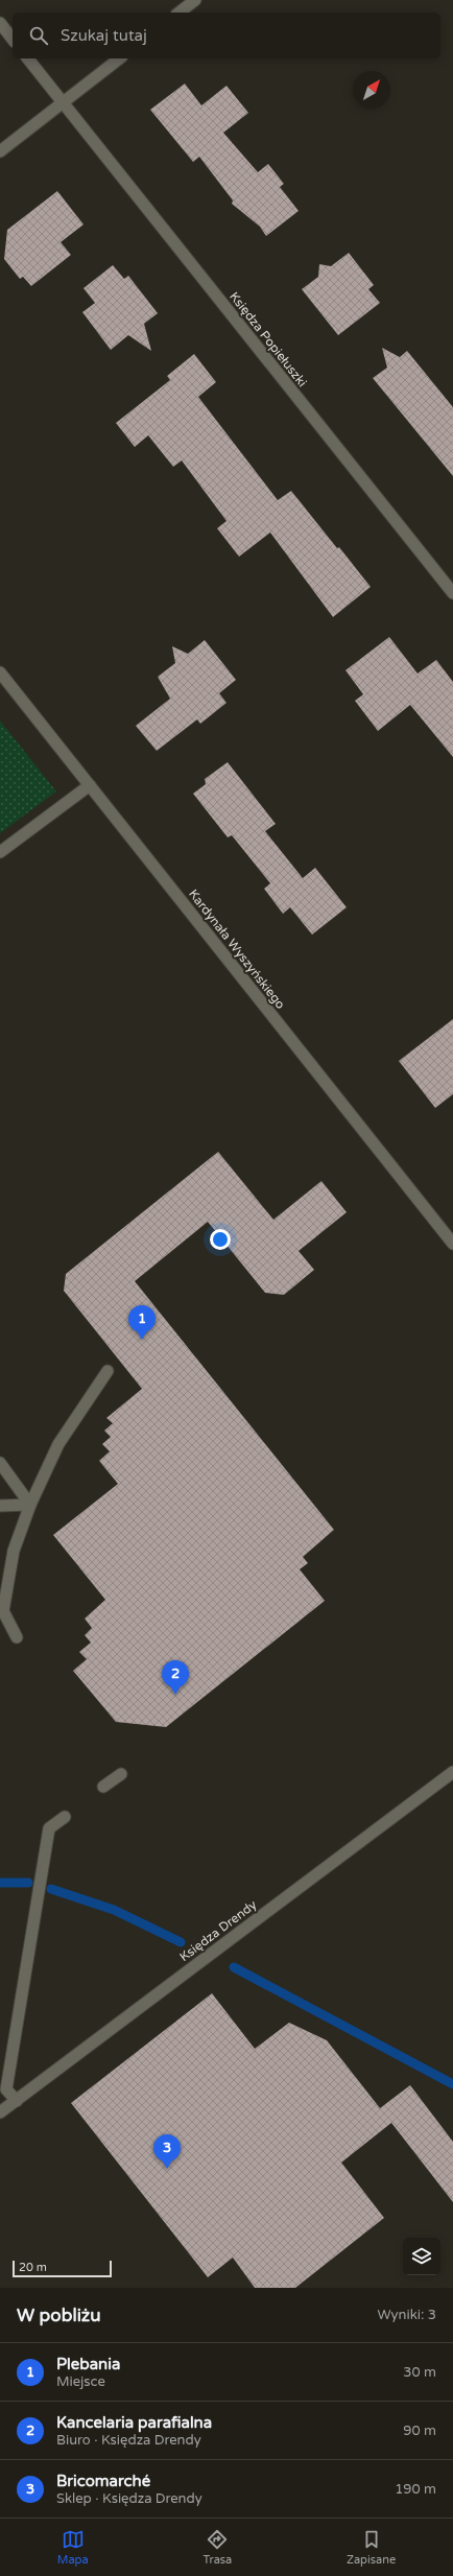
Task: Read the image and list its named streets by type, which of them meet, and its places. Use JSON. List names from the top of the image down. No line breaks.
{"streets":{"street":["Księdza Popiełuszki","Kardynała Wyszyńskiego","Księdza Drendy"]},"scale_bar":"20 m","north":"top right","page":{"search":"Szukaj tutaj","pins":["1","2","3"],"scale":"20 m","heading":["W pobliżu","Wyniki: 3"],"list":[{"mark":"1","name":"Plebania","note":"Miejsce","value":"30 m"},{"mark":"2","name":"Kancelaria parafialna","note":"Biuro · Księdza Drendy","value":"90 m"},{"mark":"3","name":"Bricomarché","note":"Sklep · Księdza Drendy","value":"190 m"}],"nav":["Mapa","Trasa","Zapisane"]}}
